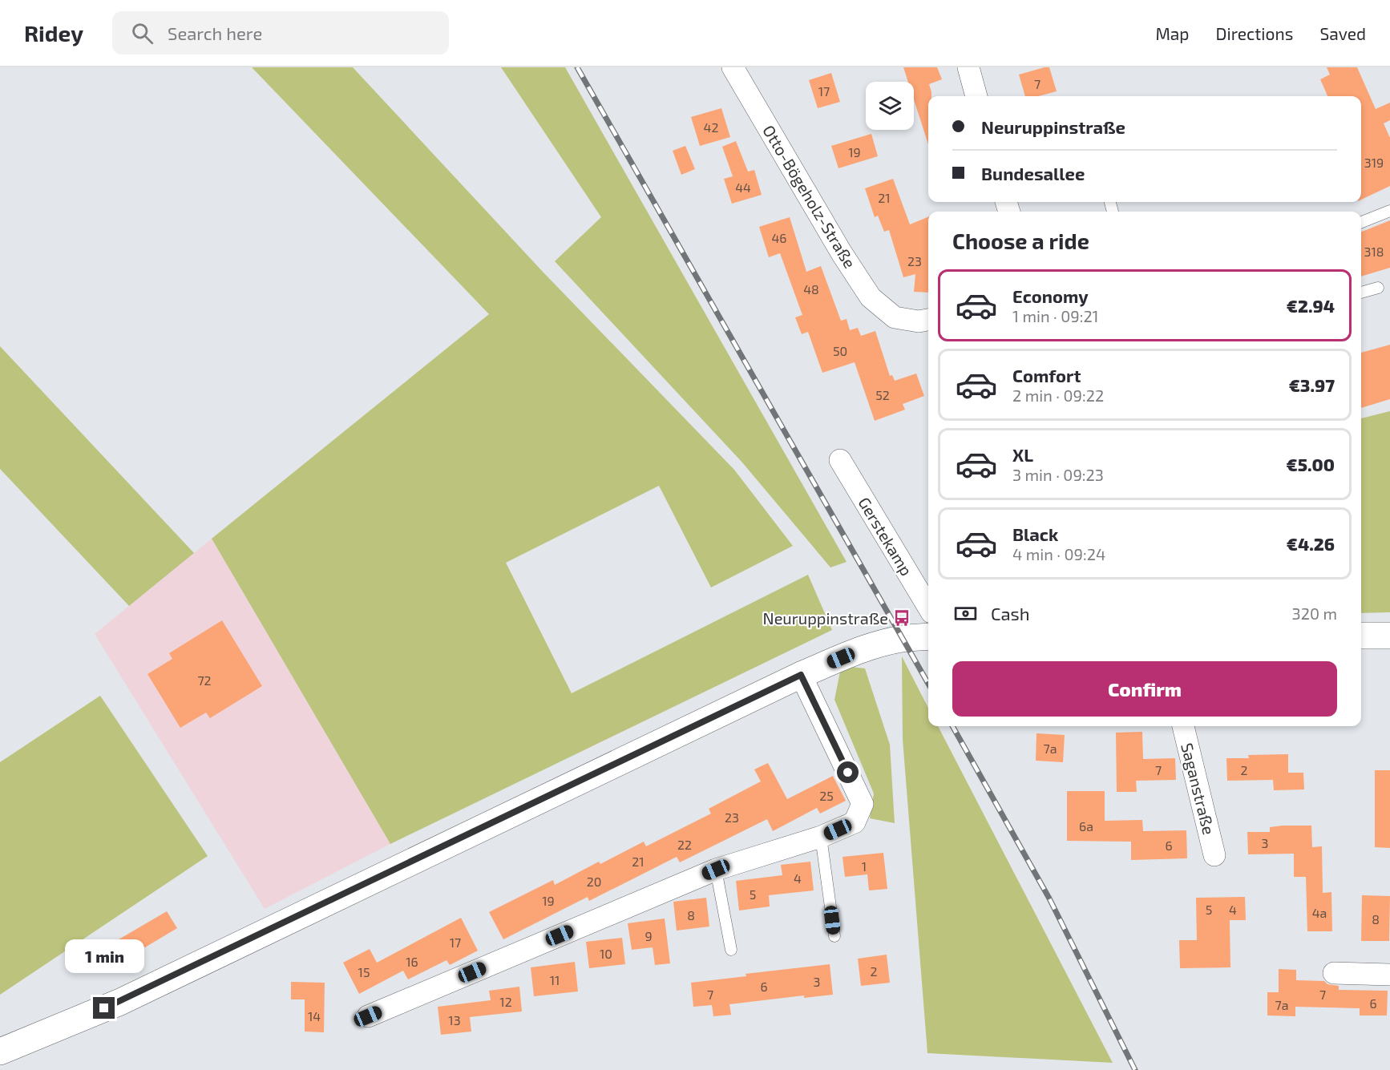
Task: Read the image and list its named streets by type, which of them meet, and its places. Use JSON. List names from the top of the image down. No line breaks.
{"streets":{"street":["Otto-Bögeholz-Straße","Gerstekamp","Saganstraße"]},"places":{"bus stop":["Neuruppinstraße"]},"house_numbers":["7","17","42","19","319","44","21","46","318","23","48","50","52","72","7a","7","2","25","23","6a","3","22","6","21","1","4","20","5","19","5","4","4a","8","8","9","17","10","16","2","15","11","3","6","7","7","12","6","7a","14","13"],"page":{"header":"Ridey","search":"Search here","nav":["Map","Directions","Saved"],"banner":["Neuruppinstraße","Bundesallee"],"heading":"Choose a ride","list":[{"name":"Economy","note":"1 min · 09:21","value":"€2.94"},{"name":"Comfort","note":"2 min · 09:22","value":"€3.97"},{"name":"XL","note":"3 min · 09:23","value":"€5.00"},{"name":"Black","note":"4 min · 09:24","value":"€4.26"}],"pay":["Cash","320 m"],"buttons":"Confirm","bubble":"1 min"}}
